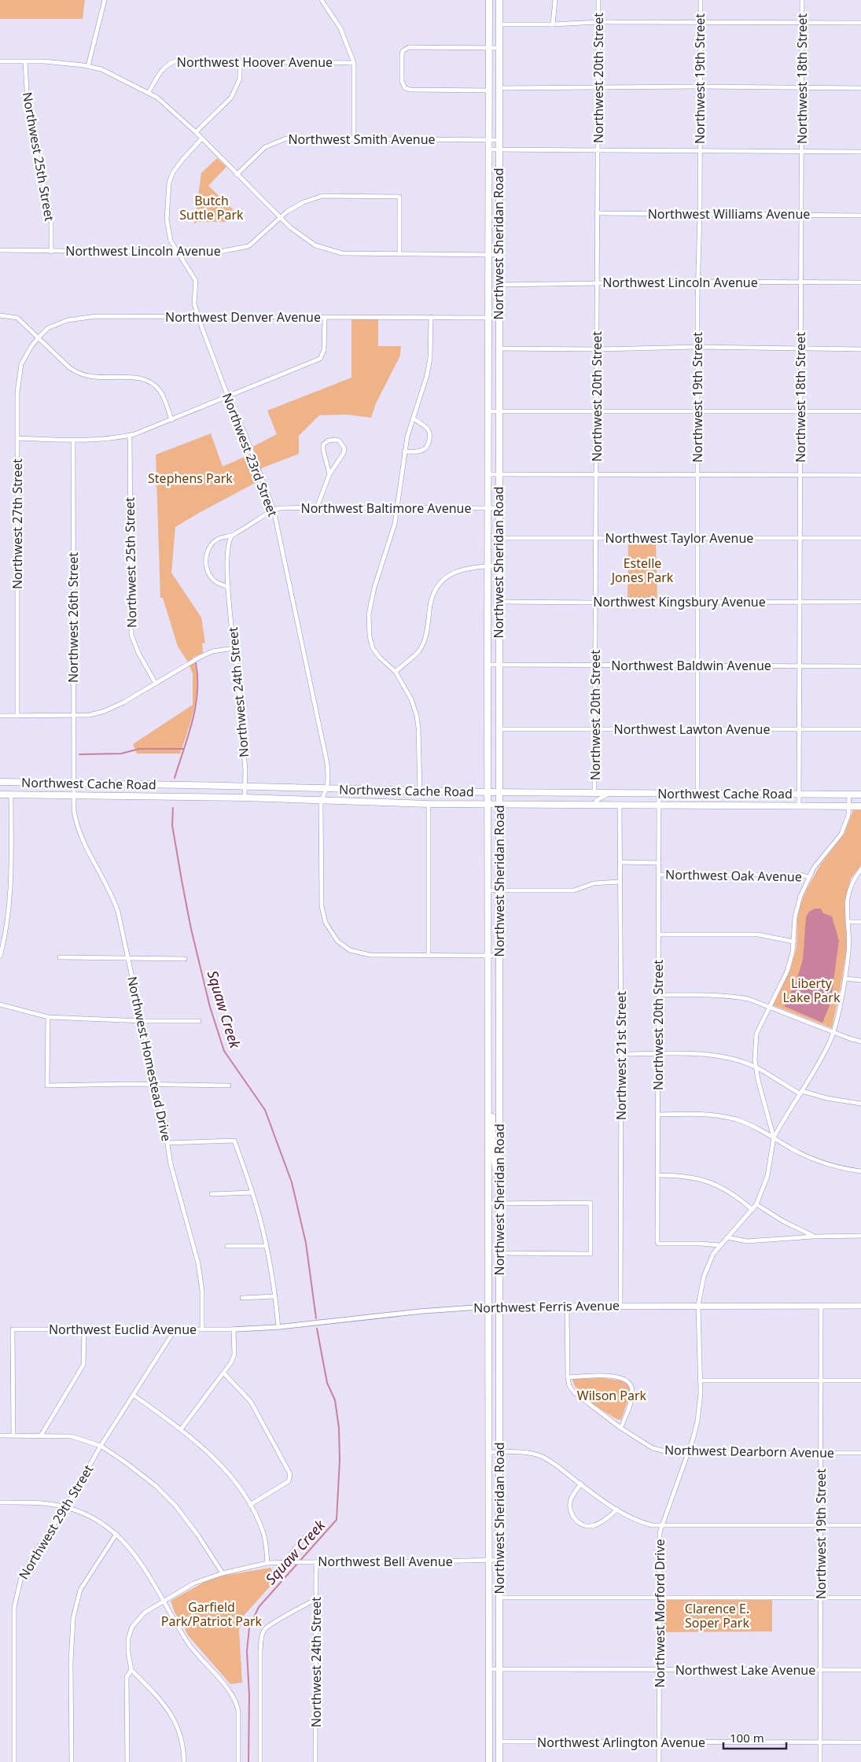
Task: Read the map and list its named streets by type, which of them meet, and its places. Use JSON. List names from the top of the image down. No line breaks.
{"streets":{"main road":["Northwest Sheridan Road","Northwest Cache Road","Northwest Ferris Avenue"],"street":["Northwest Hoover Avenue","Northwest 20th Street","Northwest 19th Street","Northwest 18th Street","Northwest Smith Avenue","Northwest 25th Street","Northwest Williams Avenue","Northwest Lincoln Avenue","Northwest Denver Avenue","Northwest 23rd Street","Northwest Baltimore Avenue","Northwest 27th Street","Northwest Taylor Avenue","Northwest Kingsbury Avenue","Northwest 26th Street","Northwest Baldwin Avenue","Northwest 24th Street","Northwest Lawton Avenue","Northwest Oak Avenue","Northwest 21st Street","Northwest Homestead Drive","Northwest Euclid Avenue","Northwest Dearborn Avenue","Northwest 29th Street","Northwest Bell Avenue","Northwest Morford Drive","Northwest Lake Avenue","Northwest Arlington Avenue"]},"crossings":[["Northwest 20th Street","Northwest Williams Avenue"],["Northwest 20th Street","Northwest Lincoln Avenue"],["Northwest 20th Street","Northwest Taylor Avenue"],["Northwest 20th Street","Northwest Kingsbury Avenue"],["Northwest 20th Street","Northwest Baldwin Avenue"],["Northwest 20th Street","Northwest Lawton Avenue"],["Northwest 20th Street","Northwest Cache Road"],["Northwest 20th Street","Northwest Oak Avenue"],["Northwest 20th Street","Northwest Morford Drive"],["Northwest 19th Street","Northwest Williams Avenue"],["Northwest 19th Street","Northwest Lincoln Avenue"],["Northwest 19th Street","Northwest Taylor Avenue"],["Northwest 19th Street","Northwest Kingsbury Avenue"],["Northwest 19th Street","Northwest Baldwin Avenue"],["Northwest 19th Street","Northwest Lawton Avenue"],["Northwest 19th Street","Northwest Cache Road"],["Northwest 19th Street","Northwest Ferris Avenue"],["Northwest 19th Street","Northwest Dearborn Avenue"],["Northwest 19th Street","Northwest Lake Avenue"],["Northwest 19th Street","Northwest Arlington Avenue"],["Northwest 18th Street","Northwest Williams Avenue"],["Northwest 18th Street","Northwest Lincoln Avenue"],["Northwest 18th Street","Northwest Taylor Avenue"],["Northwest 18th Street","Northwest Kingsbury Avenue"],["Northwest 18th Street","Northwest Baldwin Avenue"],["Northwest 18th Street","Northwest Lawton Avenue"],["Northwest 18th Street","Northwest Cache Road"],["Northwest Smith Avenue","Northwest Sheridan Road"],["Northwest 25th Street","Northwest Lincoln Avenue"],["Northwest Sheridan Road","Northwest Lincoln Avenue"],["Northwest Sheridan Road","Northwest Denver Avenue"],["Northwest Sheridan Road","Northwest Baltimore Avenue"],["Northwest Sheridan Road","Northwest Taylor Avenue"],["Northwest Sheridan Road","Northwest Kingsbury Avenue"],["Northwest Sheridan Road","Northwest Baldwin Avenue"],["Northwest Sheridan Road","Northwest Lawton Avenue"],["Northwest Sheridan Road","Northwest Cache Road"],["Northwest Sheridan Road","Northwest Ferris Avenue"],["Northwest Sheridan Road","Northwest Bell Avenue"],["Northwest Sheridan Road","Northwest Lake Avenue"],["Northwest Sheridan Road","Northwest Arlington Avenue"],["Northwest Lincoln Avenue","Northwest 23rd Street"],["Northwest Denver Avenue","Northwest 23rd Street"],["Northwest Denver Avenue","Northwest 27th Street"],["Northwest 23rd Street","Northwest Baltimore Avenue"],["Northwest 23rd Street","Northwest Cache Road"],["Northwest 26th Street","Northwest Cache Road"],["Northwest 26th Street","Northwest Homestead Drive"],["Northwest 24th Street","Northwest Cache Road"],["Northwest 24th Street","Northwest Bell Avenue"],["Northwest Cache Road","Northwest 21st Street"],["Northwest Cache Road","Northwest Homestead Drive"],["Northwest Oak Avenue","Northwest 21st Street"],["Northwest 21st Street","Northwest Ferris Avenue"],["Northwest Homestead Drive","Northwest Euclid Avenue"],["Northwest Ferris Avenue","Northwest Euclid Avenue"],["Northwest Ferris Avenue","Northwest Dearborn Avenue"],["Northwest Ferris Avenue","Northwest Morford Drive"],["Northwest Euclid Avenue","Northwest 29th Street"],["Northwest Dearborn Avenue","Northwest Morford Drive"],["Northwest Morford Drive","Northwest Lake Avenue"],["Northwest Morford Drive","Northwest Arlington Avenue"]],"water":["Squaw Creek"],"parks":["Butch Suttle Park","Stephens Park","Estelle Jones Park","Liberty Lake Park","Wilson Park","Garfield Park/Patriot Park","Clarence E. Soper Park"],"scale_bar":"100 m"}
